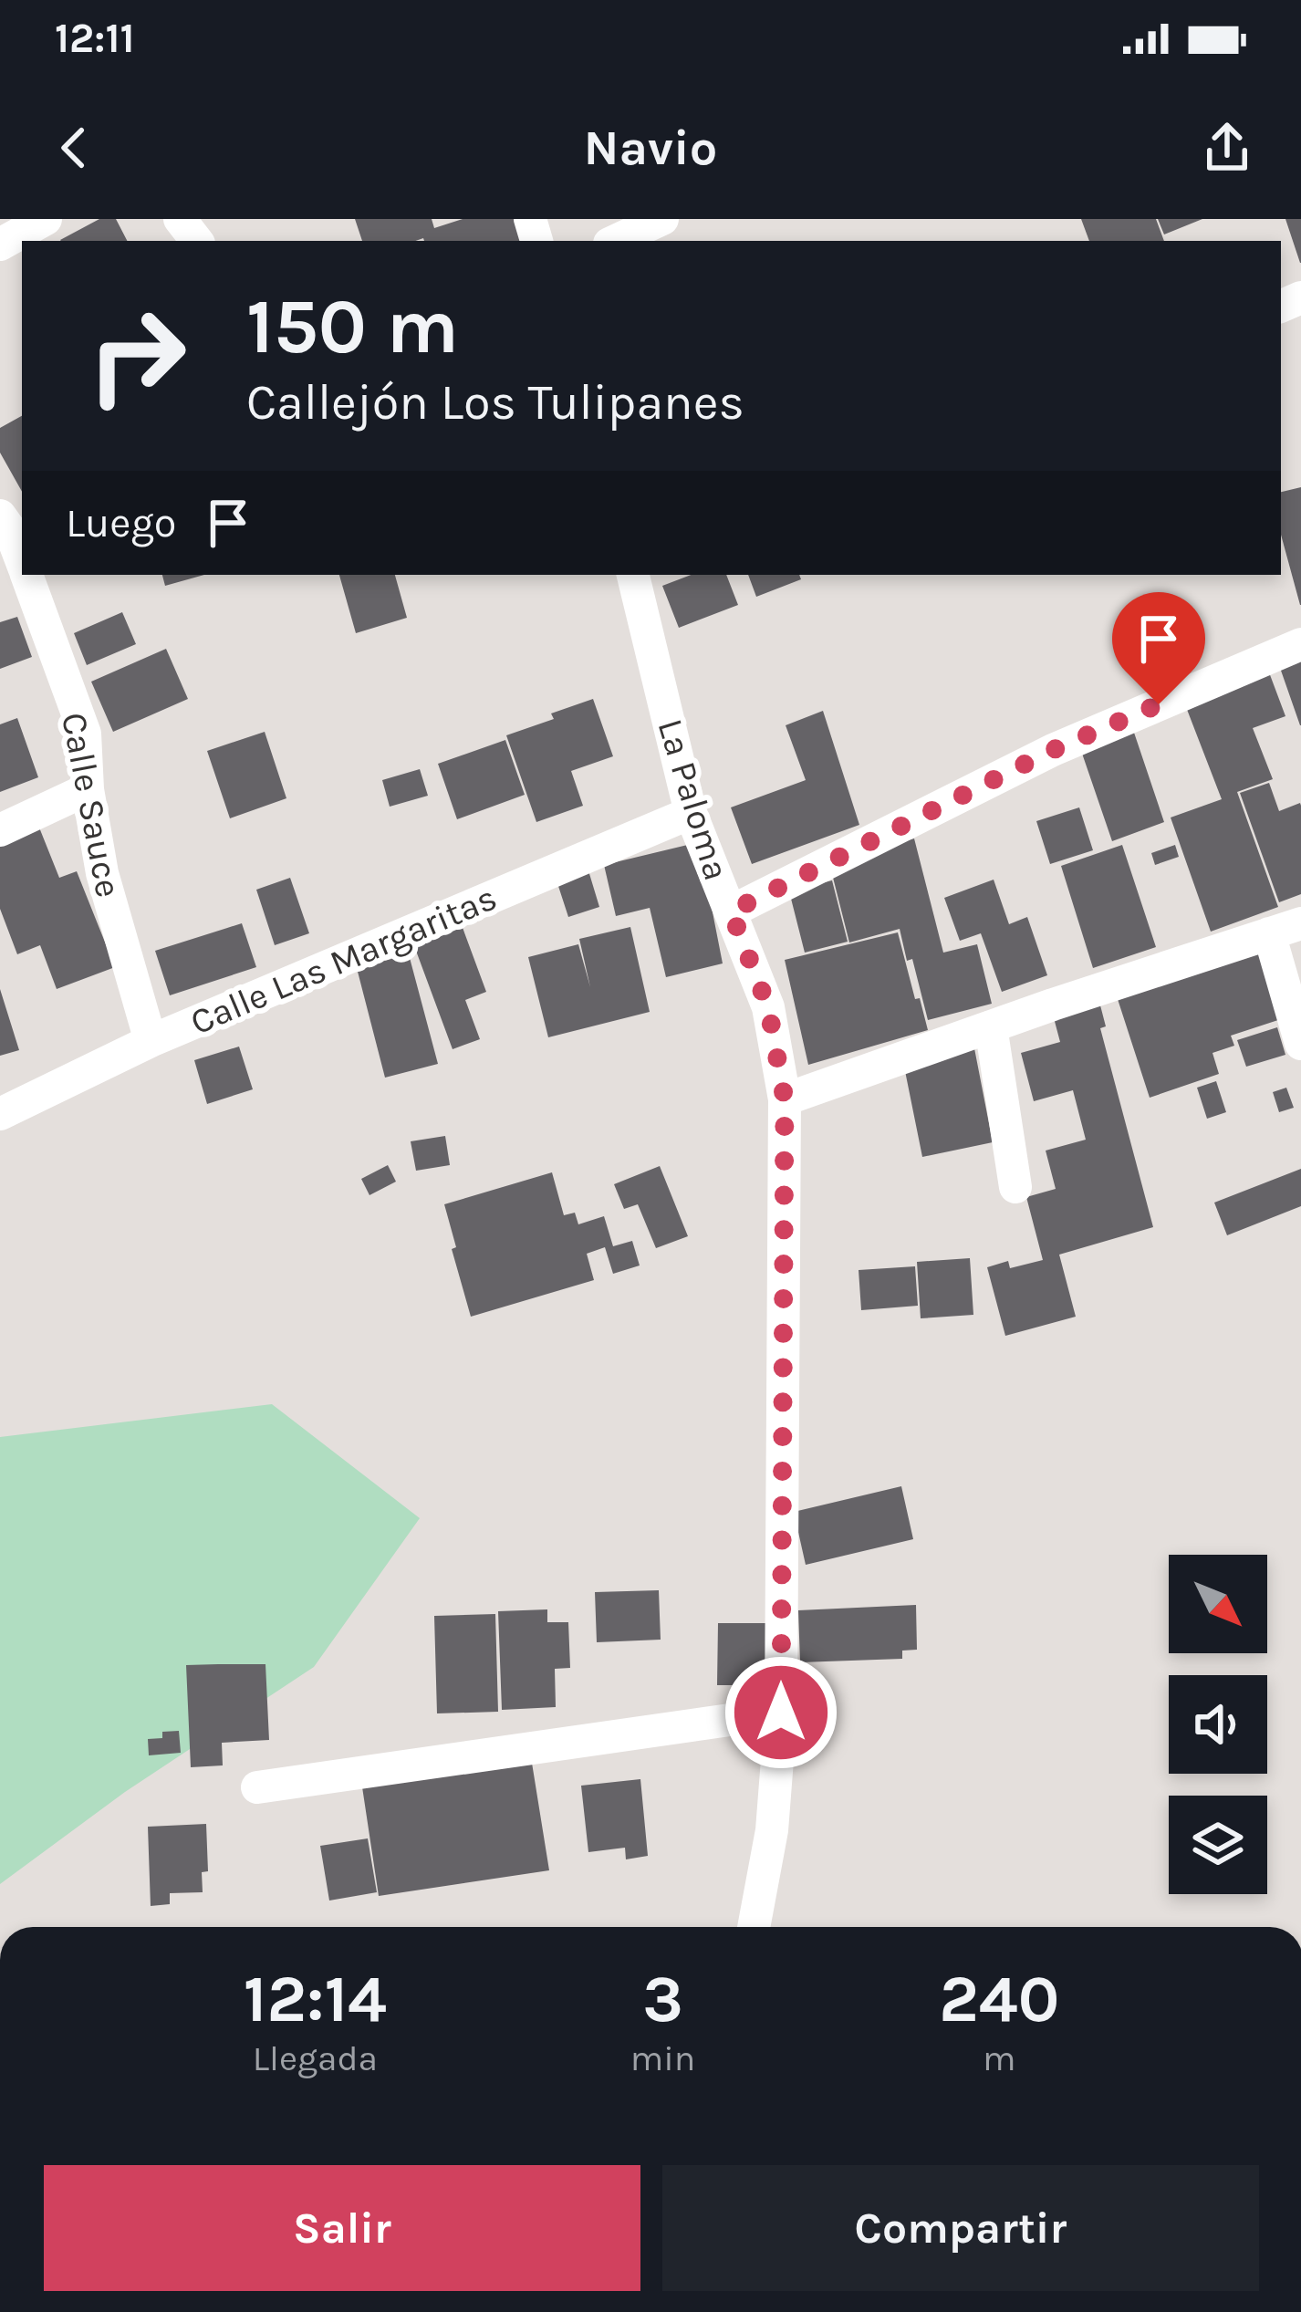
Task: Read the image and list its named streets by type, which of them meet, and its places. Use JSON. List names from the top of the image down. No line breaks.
{"streets":{"street":["La Paloma","Calle Sauce","Calle Las Margaritas"]},"crossings":[["La Paloma","Calle Las Margaritas"],["Calle Sauce","Calle Las Margaritas"]],"north":"bottom right","page":{"status":"12:11","header":"Navio","turn":["150 m","Callejón Los Tulipanes"],"then":"Luego","eta":["12:14","Llegada","3","min","240","m"],"buttons":["Salir","Compartir"]}}
